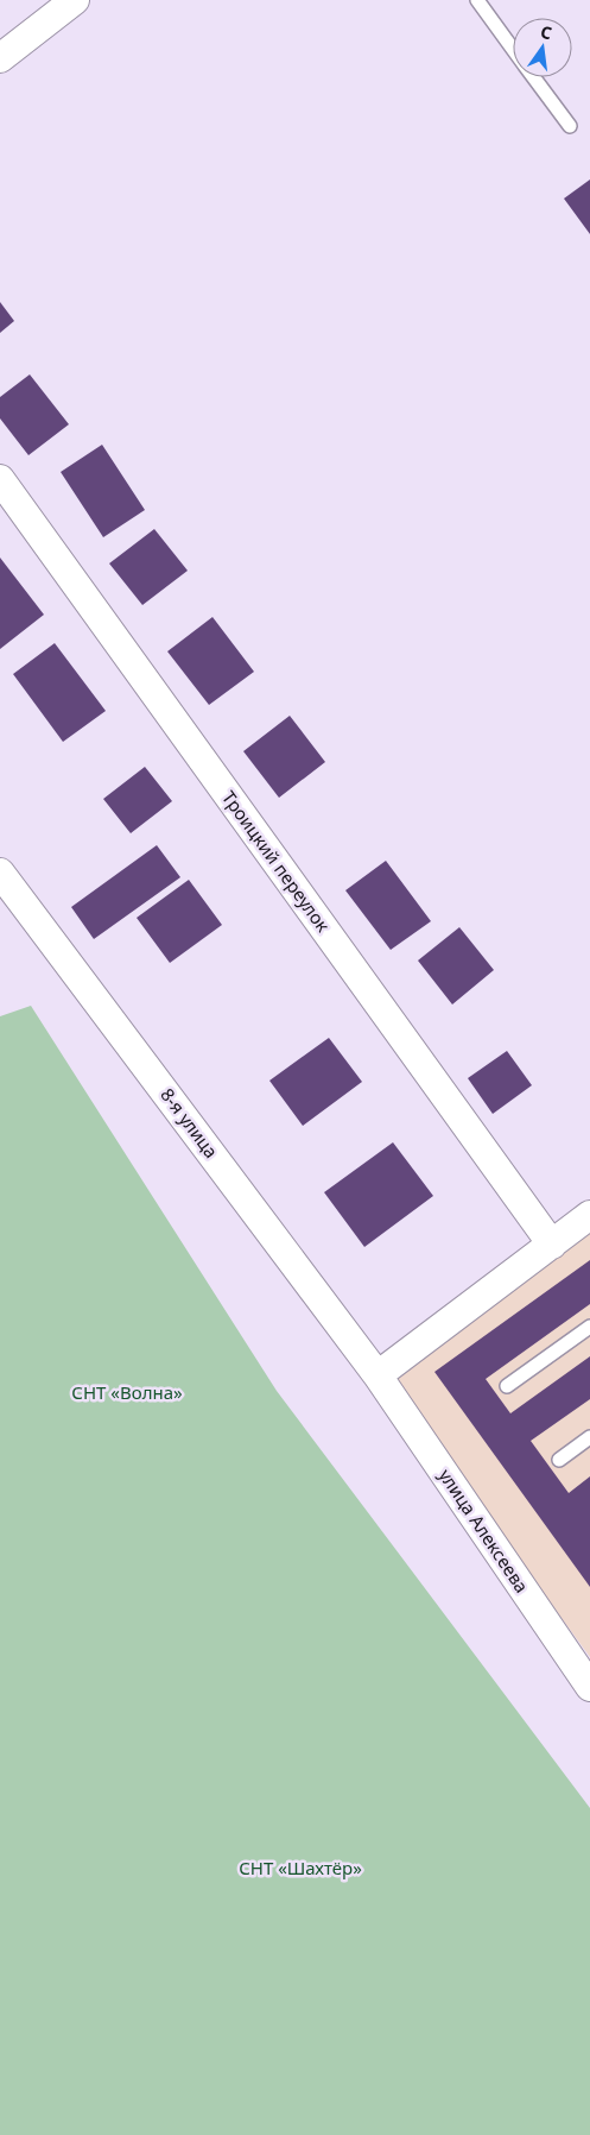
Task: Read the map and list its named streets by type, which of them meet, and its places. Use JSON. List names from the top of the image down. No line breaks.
{"streets":{"street":["Троицкий переулок","8-я улица","улица Алексеева"]},"crossings":[["8-я улица","улица Алексеева"]],"parks":["СНТ «Волна»","СНТ «Шахтёр»"],"north":"top"}
